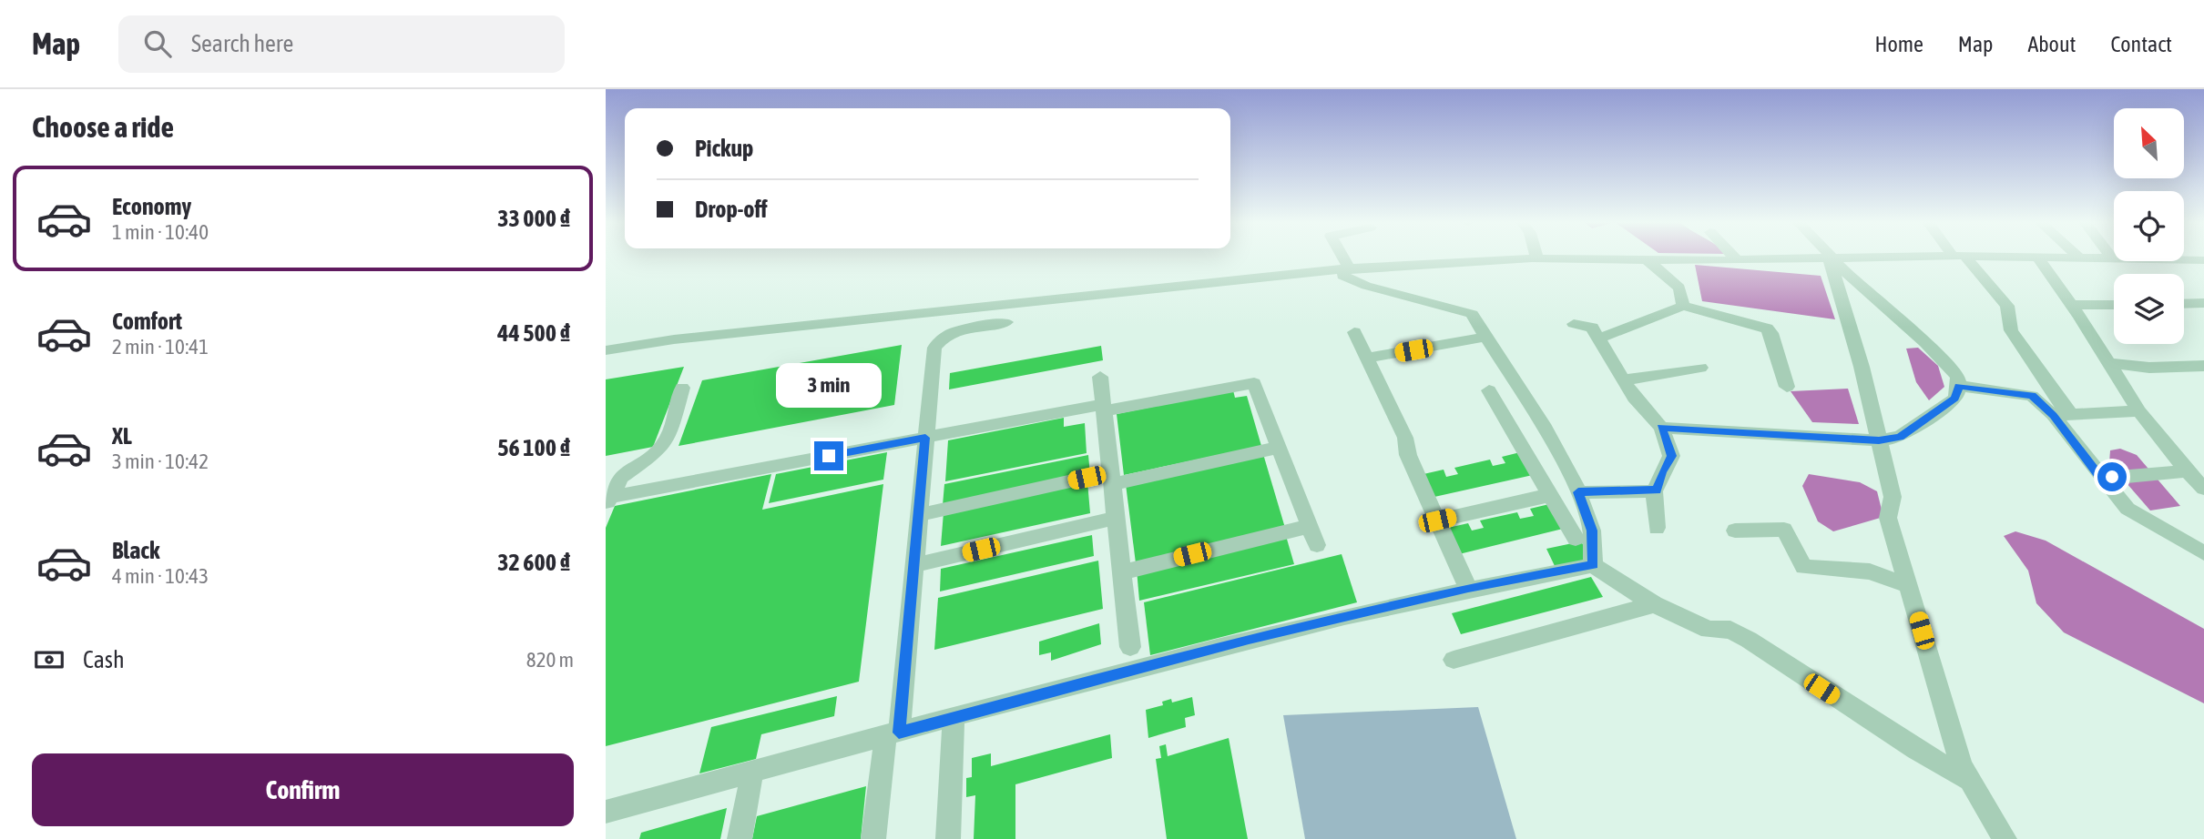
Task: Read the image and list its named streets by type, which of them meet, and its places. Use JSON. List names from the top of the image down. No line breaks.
{"north":"top left","page":{"header":"Map","search":"Search here","nav":["Home","Map","About","Contact"],"heading":"Choose a ride","banner":["Pickup","Drop-off"],"list":[{"name":"Economy","note":"1 min · 10:40","value":"33 000 ₫"},{"name":"Comfort","note":"2 min · 10:41","value":"44 500 ₫"},{"name":"XL","note":"3 min · 10:42","value":"56 100 ₫"},{"name":"Black","note":"4 min · 10:43","value":"32 600 ₫"}],"bubble":"3 min","pay":["Cash","820 m"],"buttons":"Confirm"}}
